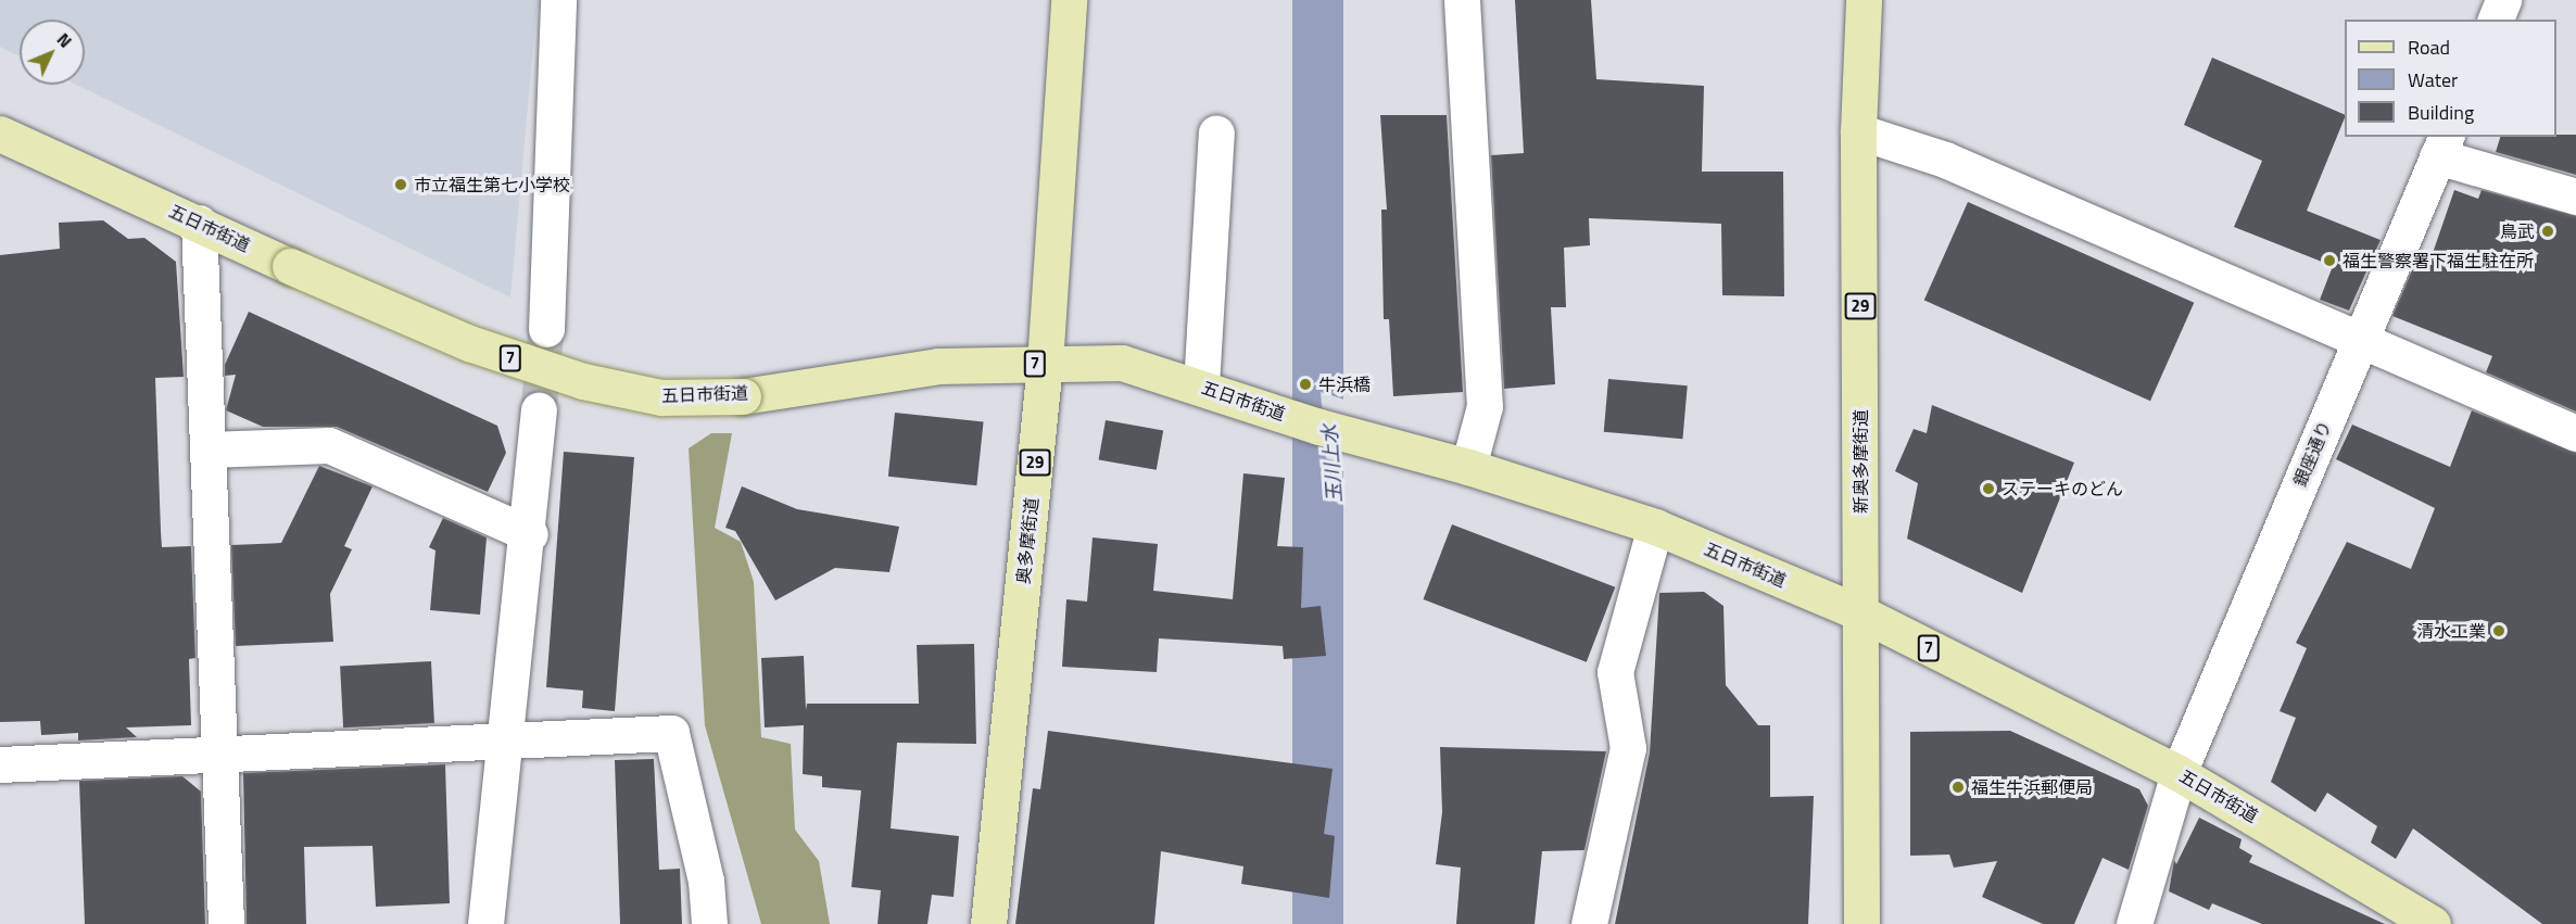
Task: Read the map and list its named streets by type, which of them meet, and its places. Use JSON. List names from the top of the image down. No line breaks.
{"streets":{"main road":["五日市街道","29","7","新奥多摩街道","奥多摩街道"],"street":["銀座通り"]},"crossings":[["五日市街道","銀座通り"],["五日市街道","新奥多摩街道"],["五日市街道","奥多摩街道"]],"water":["玉川上水"],"places":["市立福生第七小学校","鳥武","福生警察署下福生駐在所","牛浜橋","ステーキのどん","清水工業","福生牛浜郵便局"],"legend":["Road","Water","Building"],"north":"top right"}
